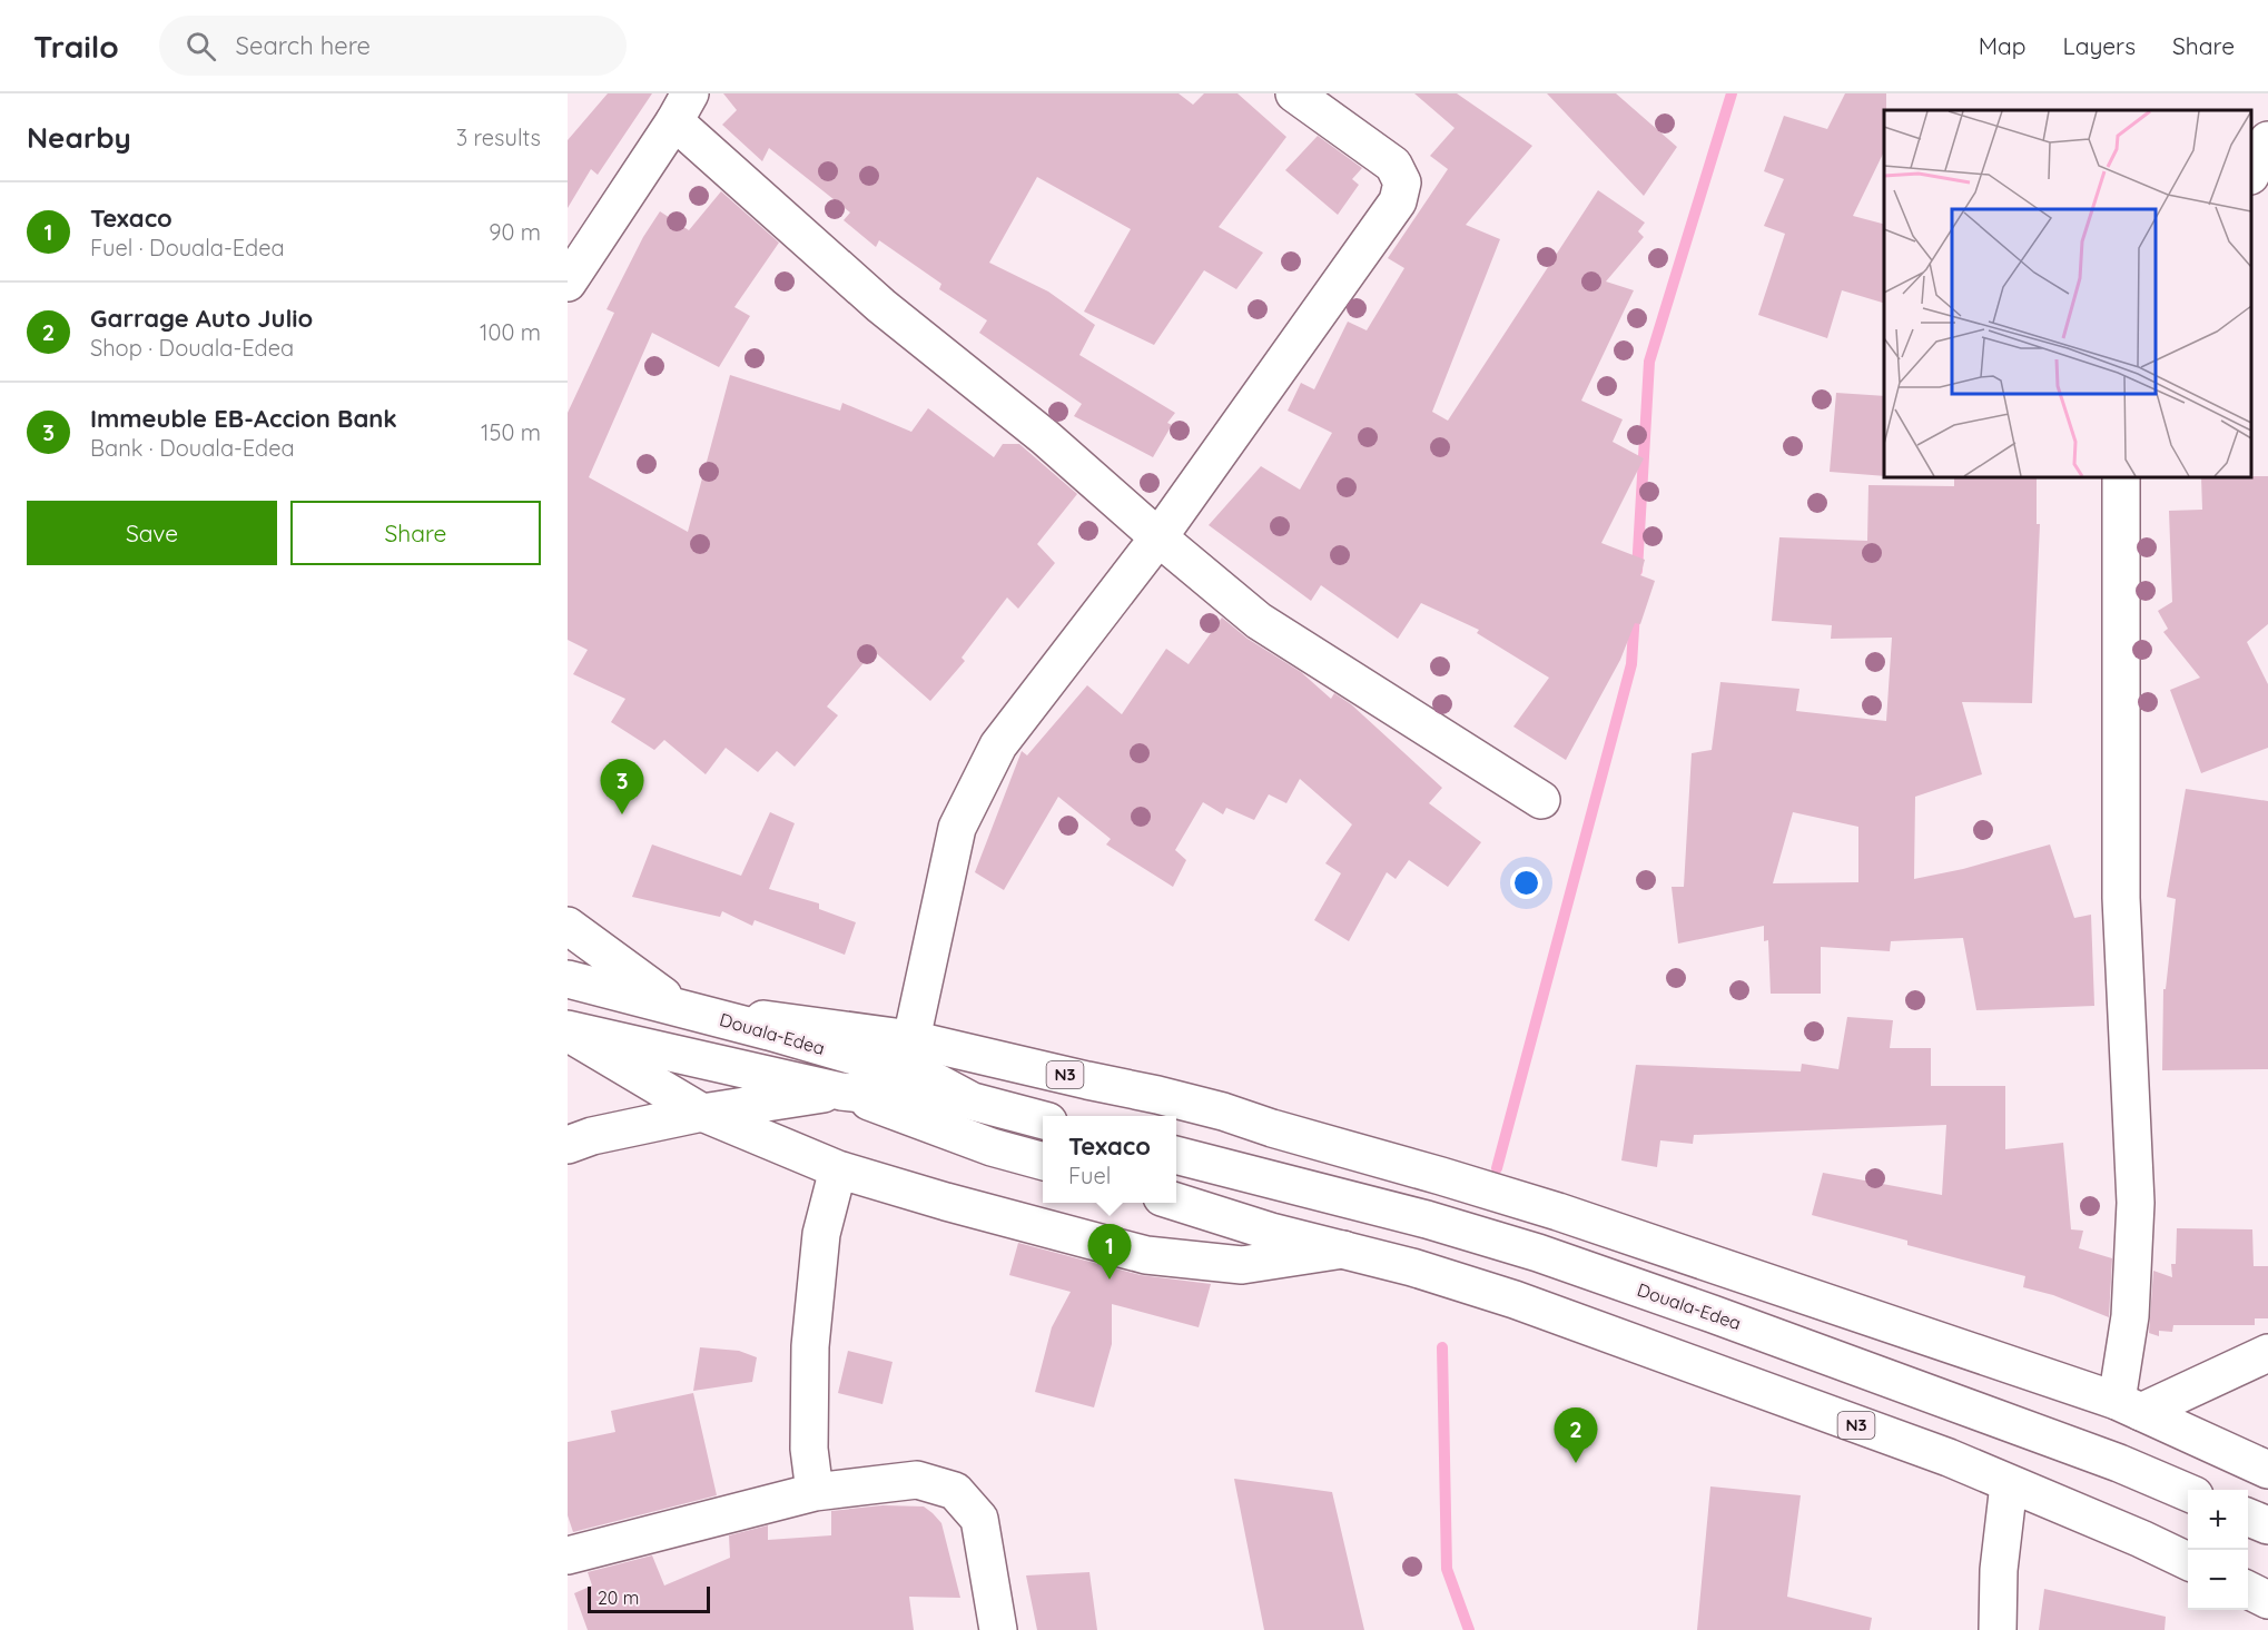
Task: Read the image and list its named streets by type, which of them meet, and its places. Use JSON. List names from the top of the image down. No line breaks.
{"streets":{"main road":["Douala-Edea","N3"]},"crossings":[["Douala-Edea","N3"]],"scale_bar":"20 m","page":{"header":"Trailo","search":"Search here","nav":["Map","Layers","Share"],"heading":["Nearby","3 results"],"list":[{"mark":"1","name":"Texaco","note":"Fuel · Douala-Edea","value":"90 m"},{"mark":"2","name":"Garrage Auto Julio","note":"Shop · Douala-Edea","value":"100 m"},{"mark":"3","name":"Immeuble EB-Accion Bank","note":"Bank · Douala-Edea","value":"150 m"}],"buttons":["Save","Share"],"pins":["3","1","2"],"popup":["Texaco","Fuel"],"map_buttons":["+","−"],"scale":"20 m"}}
